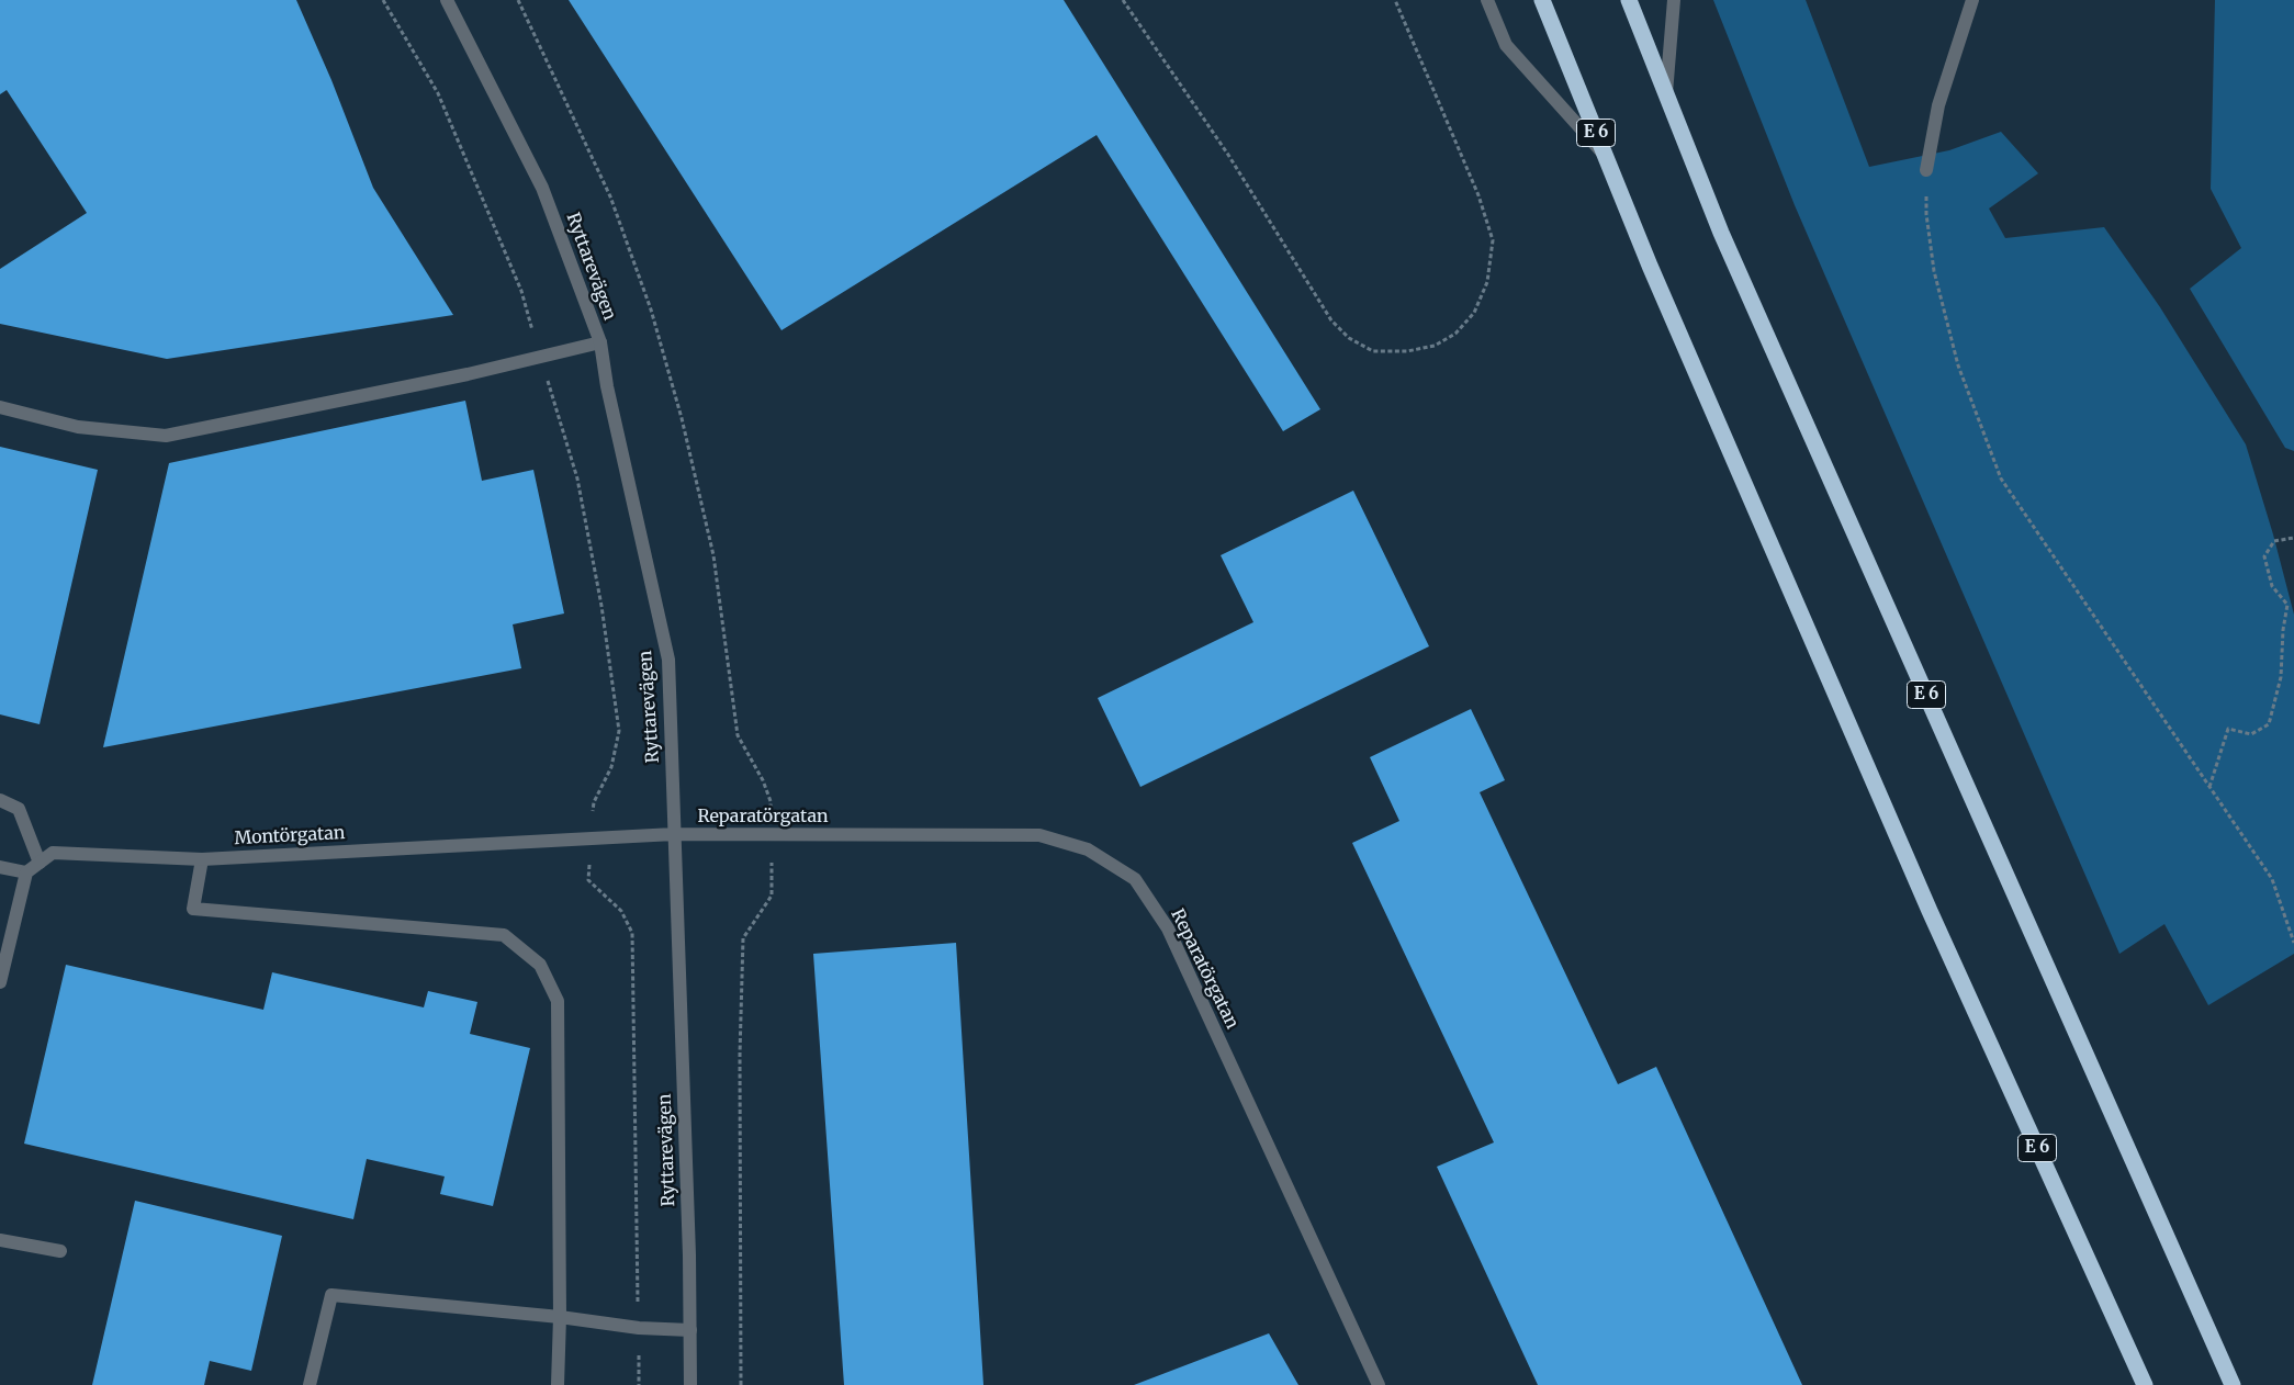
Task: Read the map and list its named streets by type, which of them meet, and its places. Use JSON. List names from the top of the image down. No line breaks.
{"streets":{"highway":["E 6"],"street":["Ryttarevägen","Reparatörgatan","Montörgatan"]},"crossings":[["Ryttarevägen","Reparatörgatan"],["Ryttarevägen","Montörgatan"],["Reparatörgatan","Montörgatan"]]}
